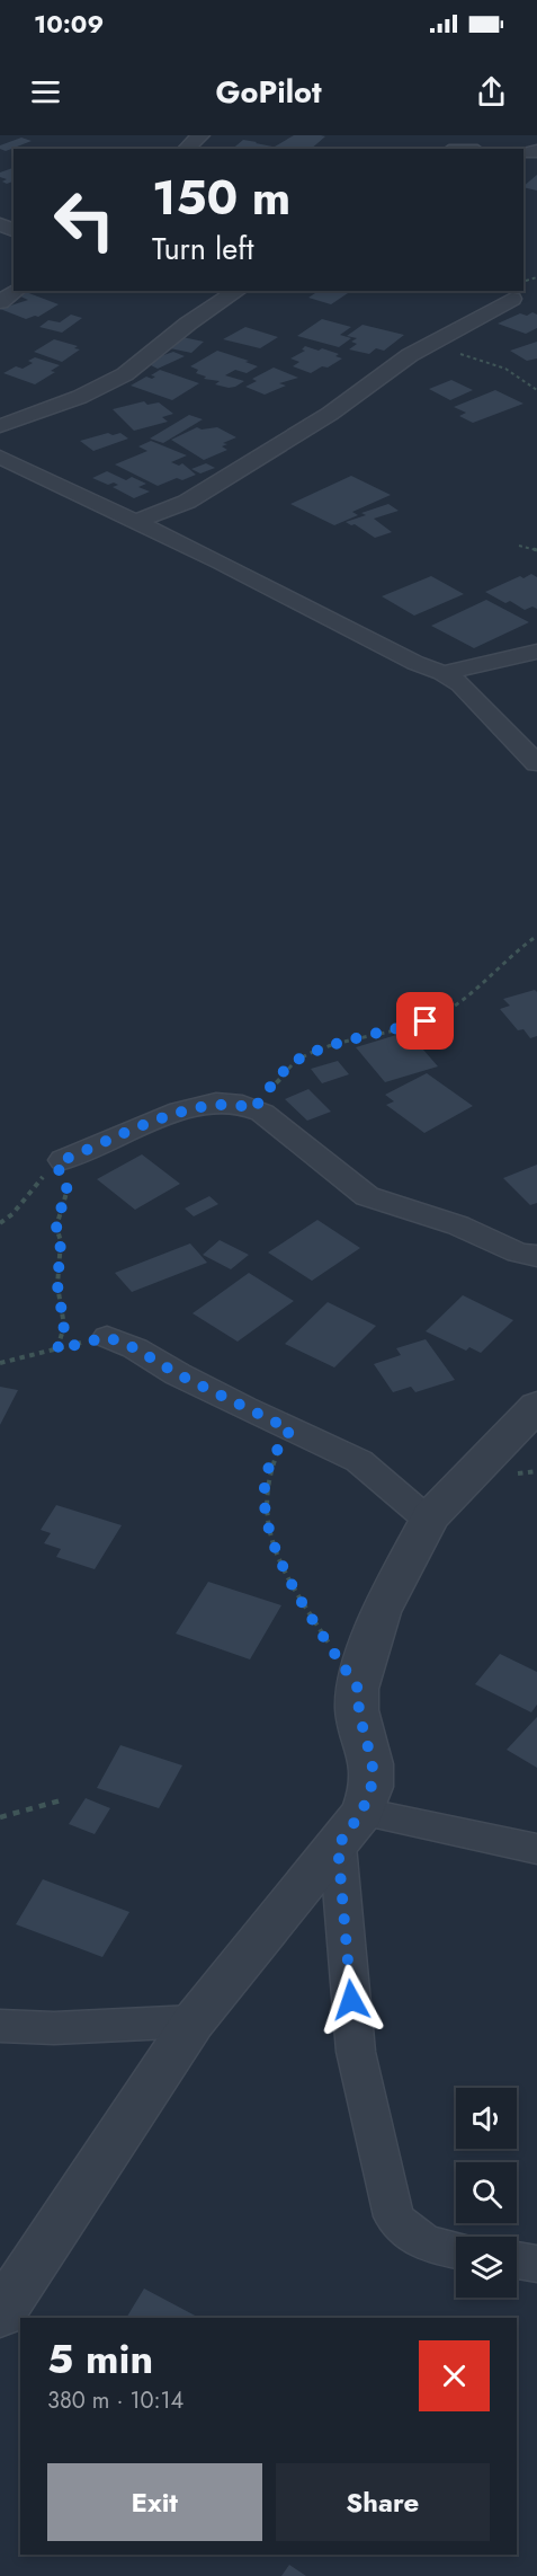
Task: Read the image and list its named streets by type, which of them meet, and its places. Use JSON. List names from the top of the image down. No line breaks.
{"page":{"status":"10:09","header":"GoPilot","turn":["150 m","Turn left"],"heading":["5 min","380 m · 10:14"],"buttons":["Exit","Share"]}}
